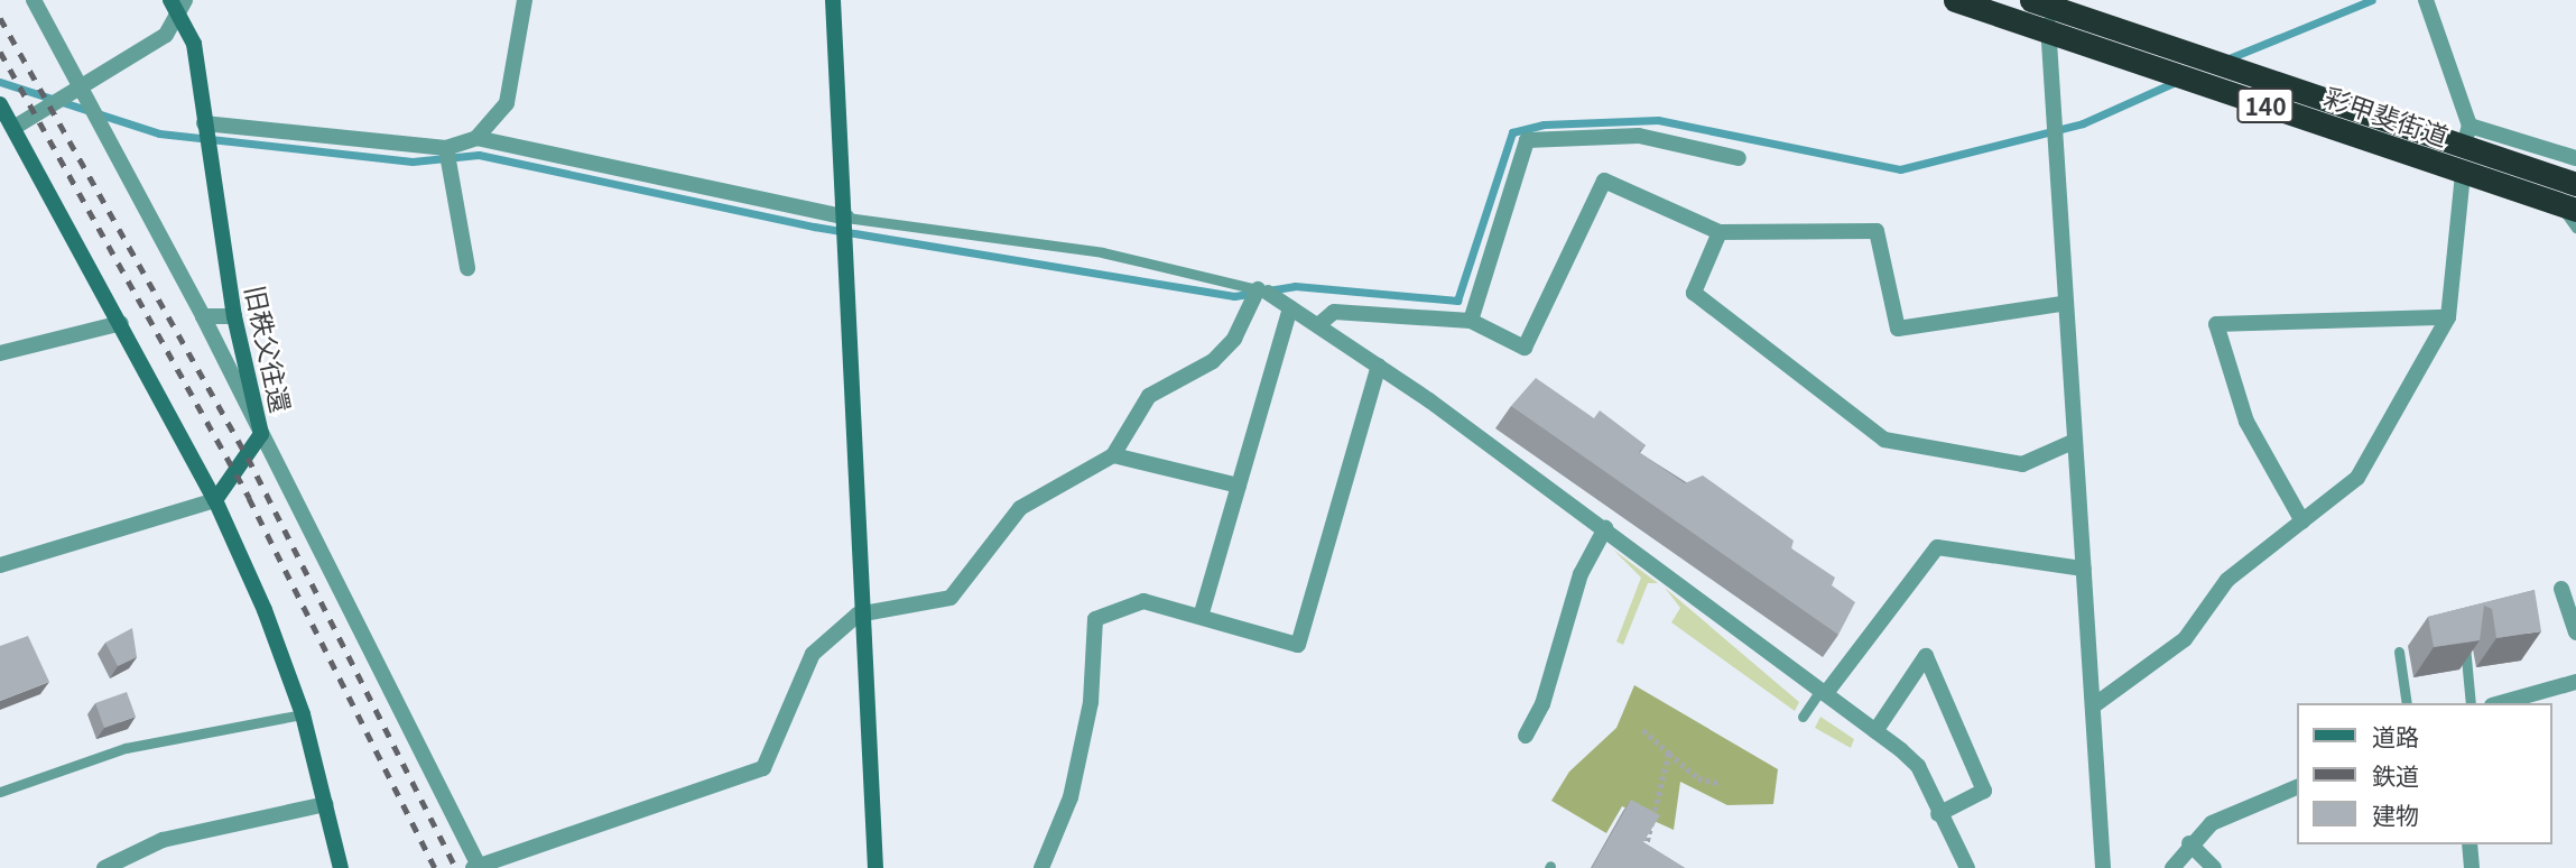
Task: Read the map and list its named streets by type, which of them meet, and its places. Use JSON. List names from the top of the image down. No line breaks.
{"streets":{"highway":["140","彩甲斐街道"],"street":["旧秩父往還"]},"legend":["道路","鉄道","建物"]}
